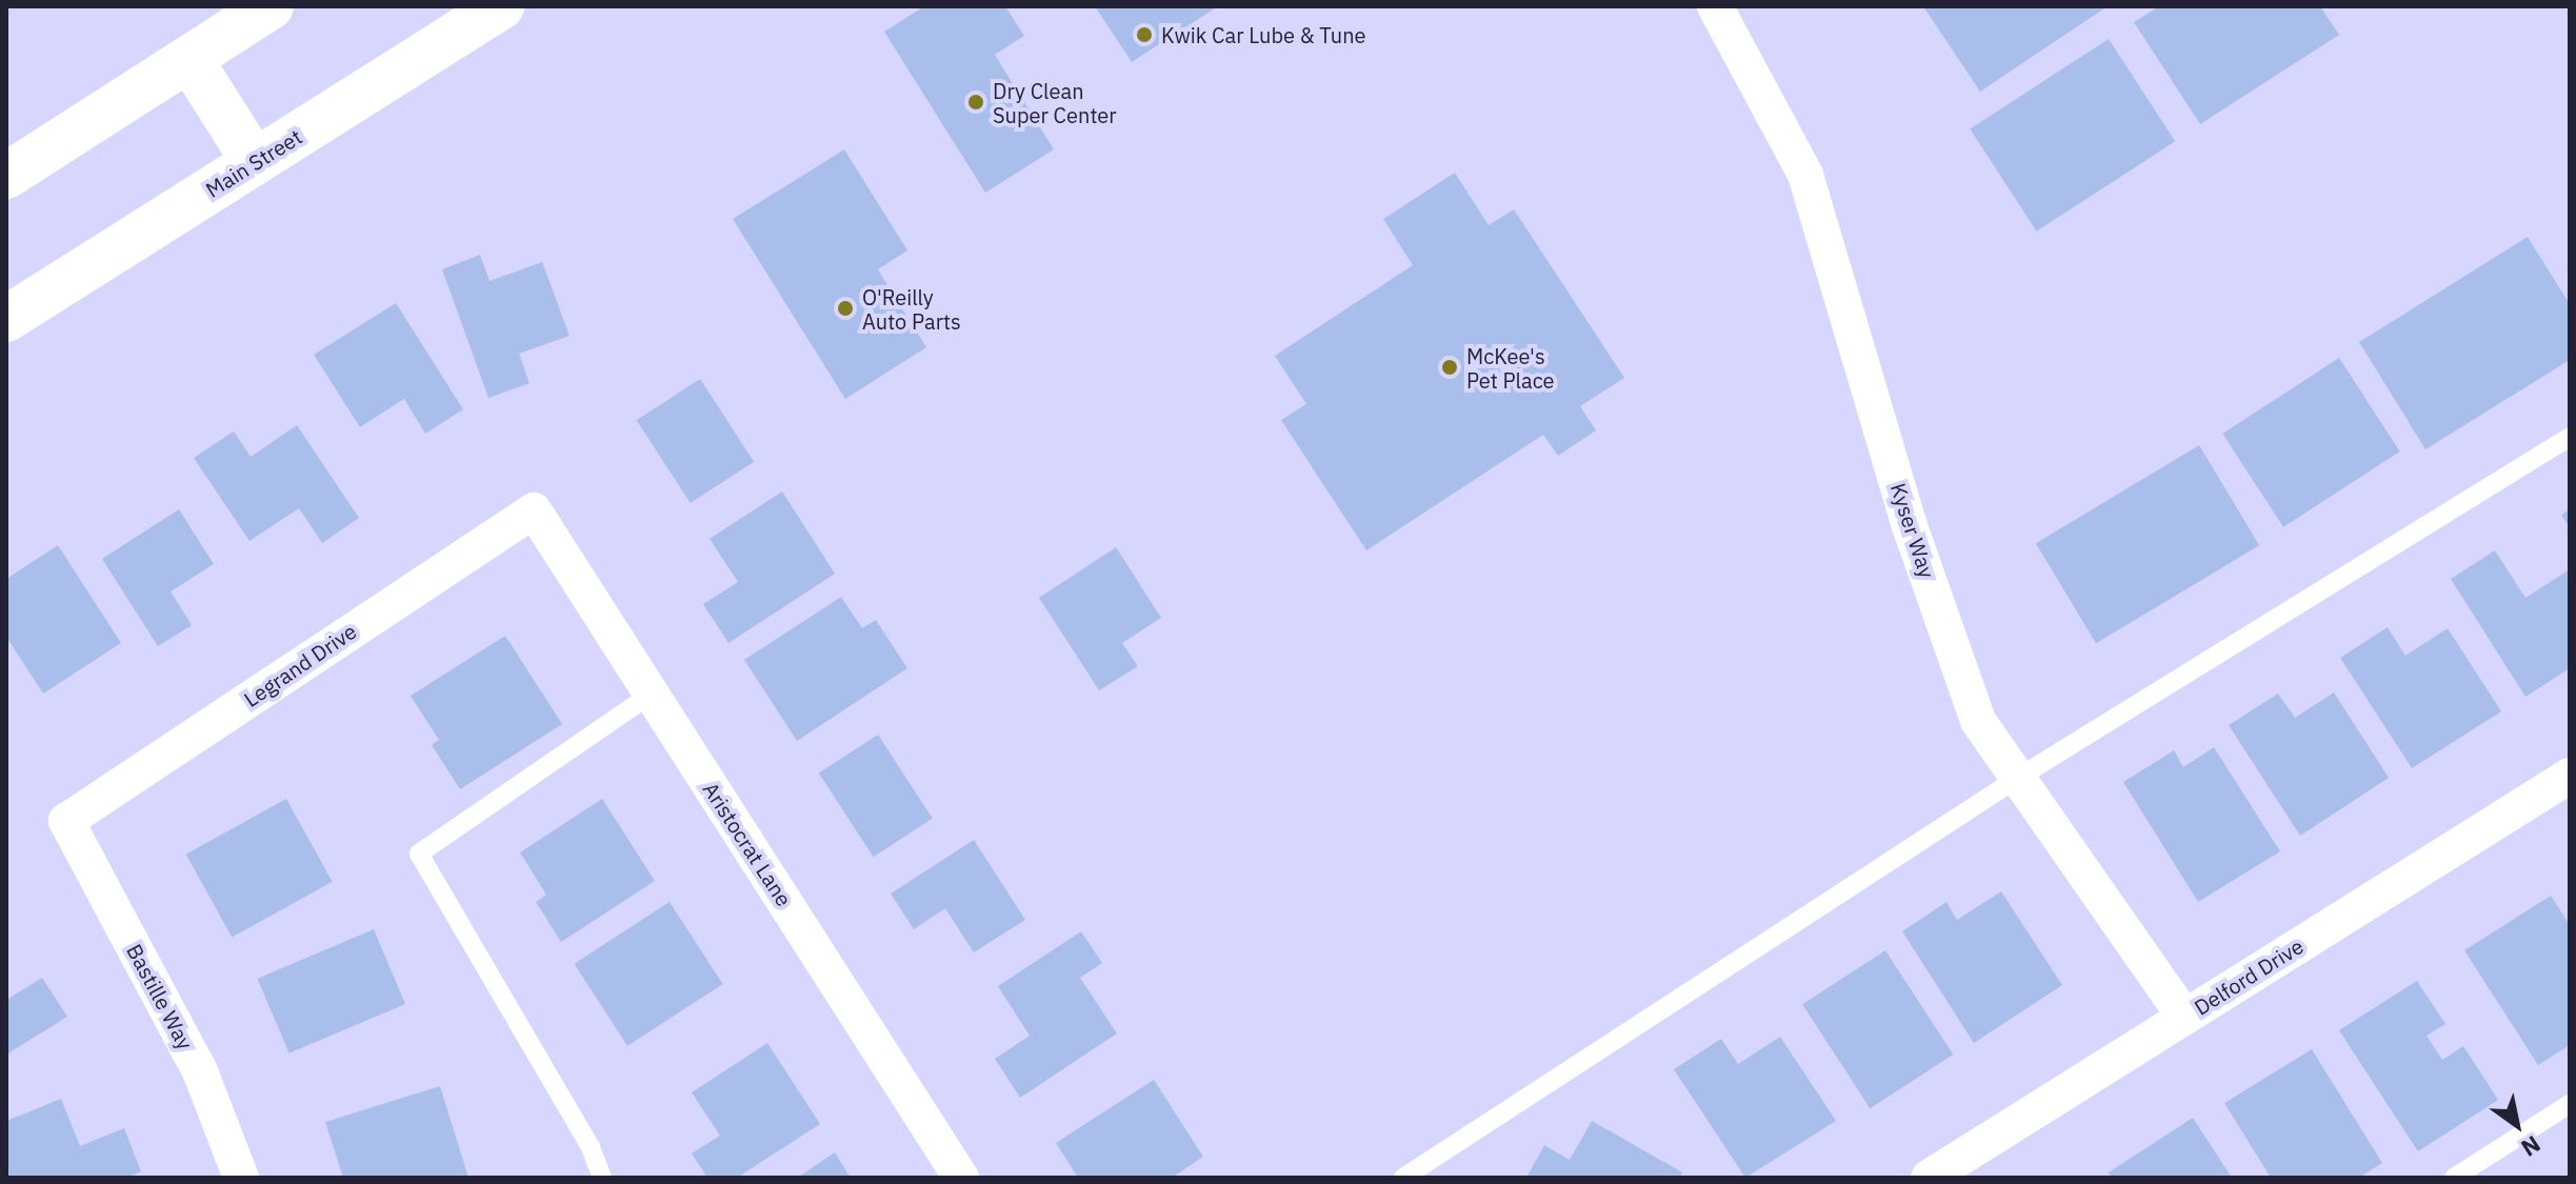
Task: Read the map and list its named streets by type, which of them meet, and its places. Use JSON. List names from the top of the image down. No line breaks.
{"streets":{"main road":["Main Street"],"street":["Kyser Way","Legrand Drive","Aristocrat Lane","Delford Drive","Bastille Way"]},"crossings":[["Kyser Way","Delford Drive"],["Legrand Drive","Aristocrat Lane"],["Legrand Drive","Bastille Way"]],"places":["Kwik Car Lube & Tune","Dry Clean Super Center","O'Reilly Auto Parts","McKee's Pet Place"],"north":"bottom right"}
